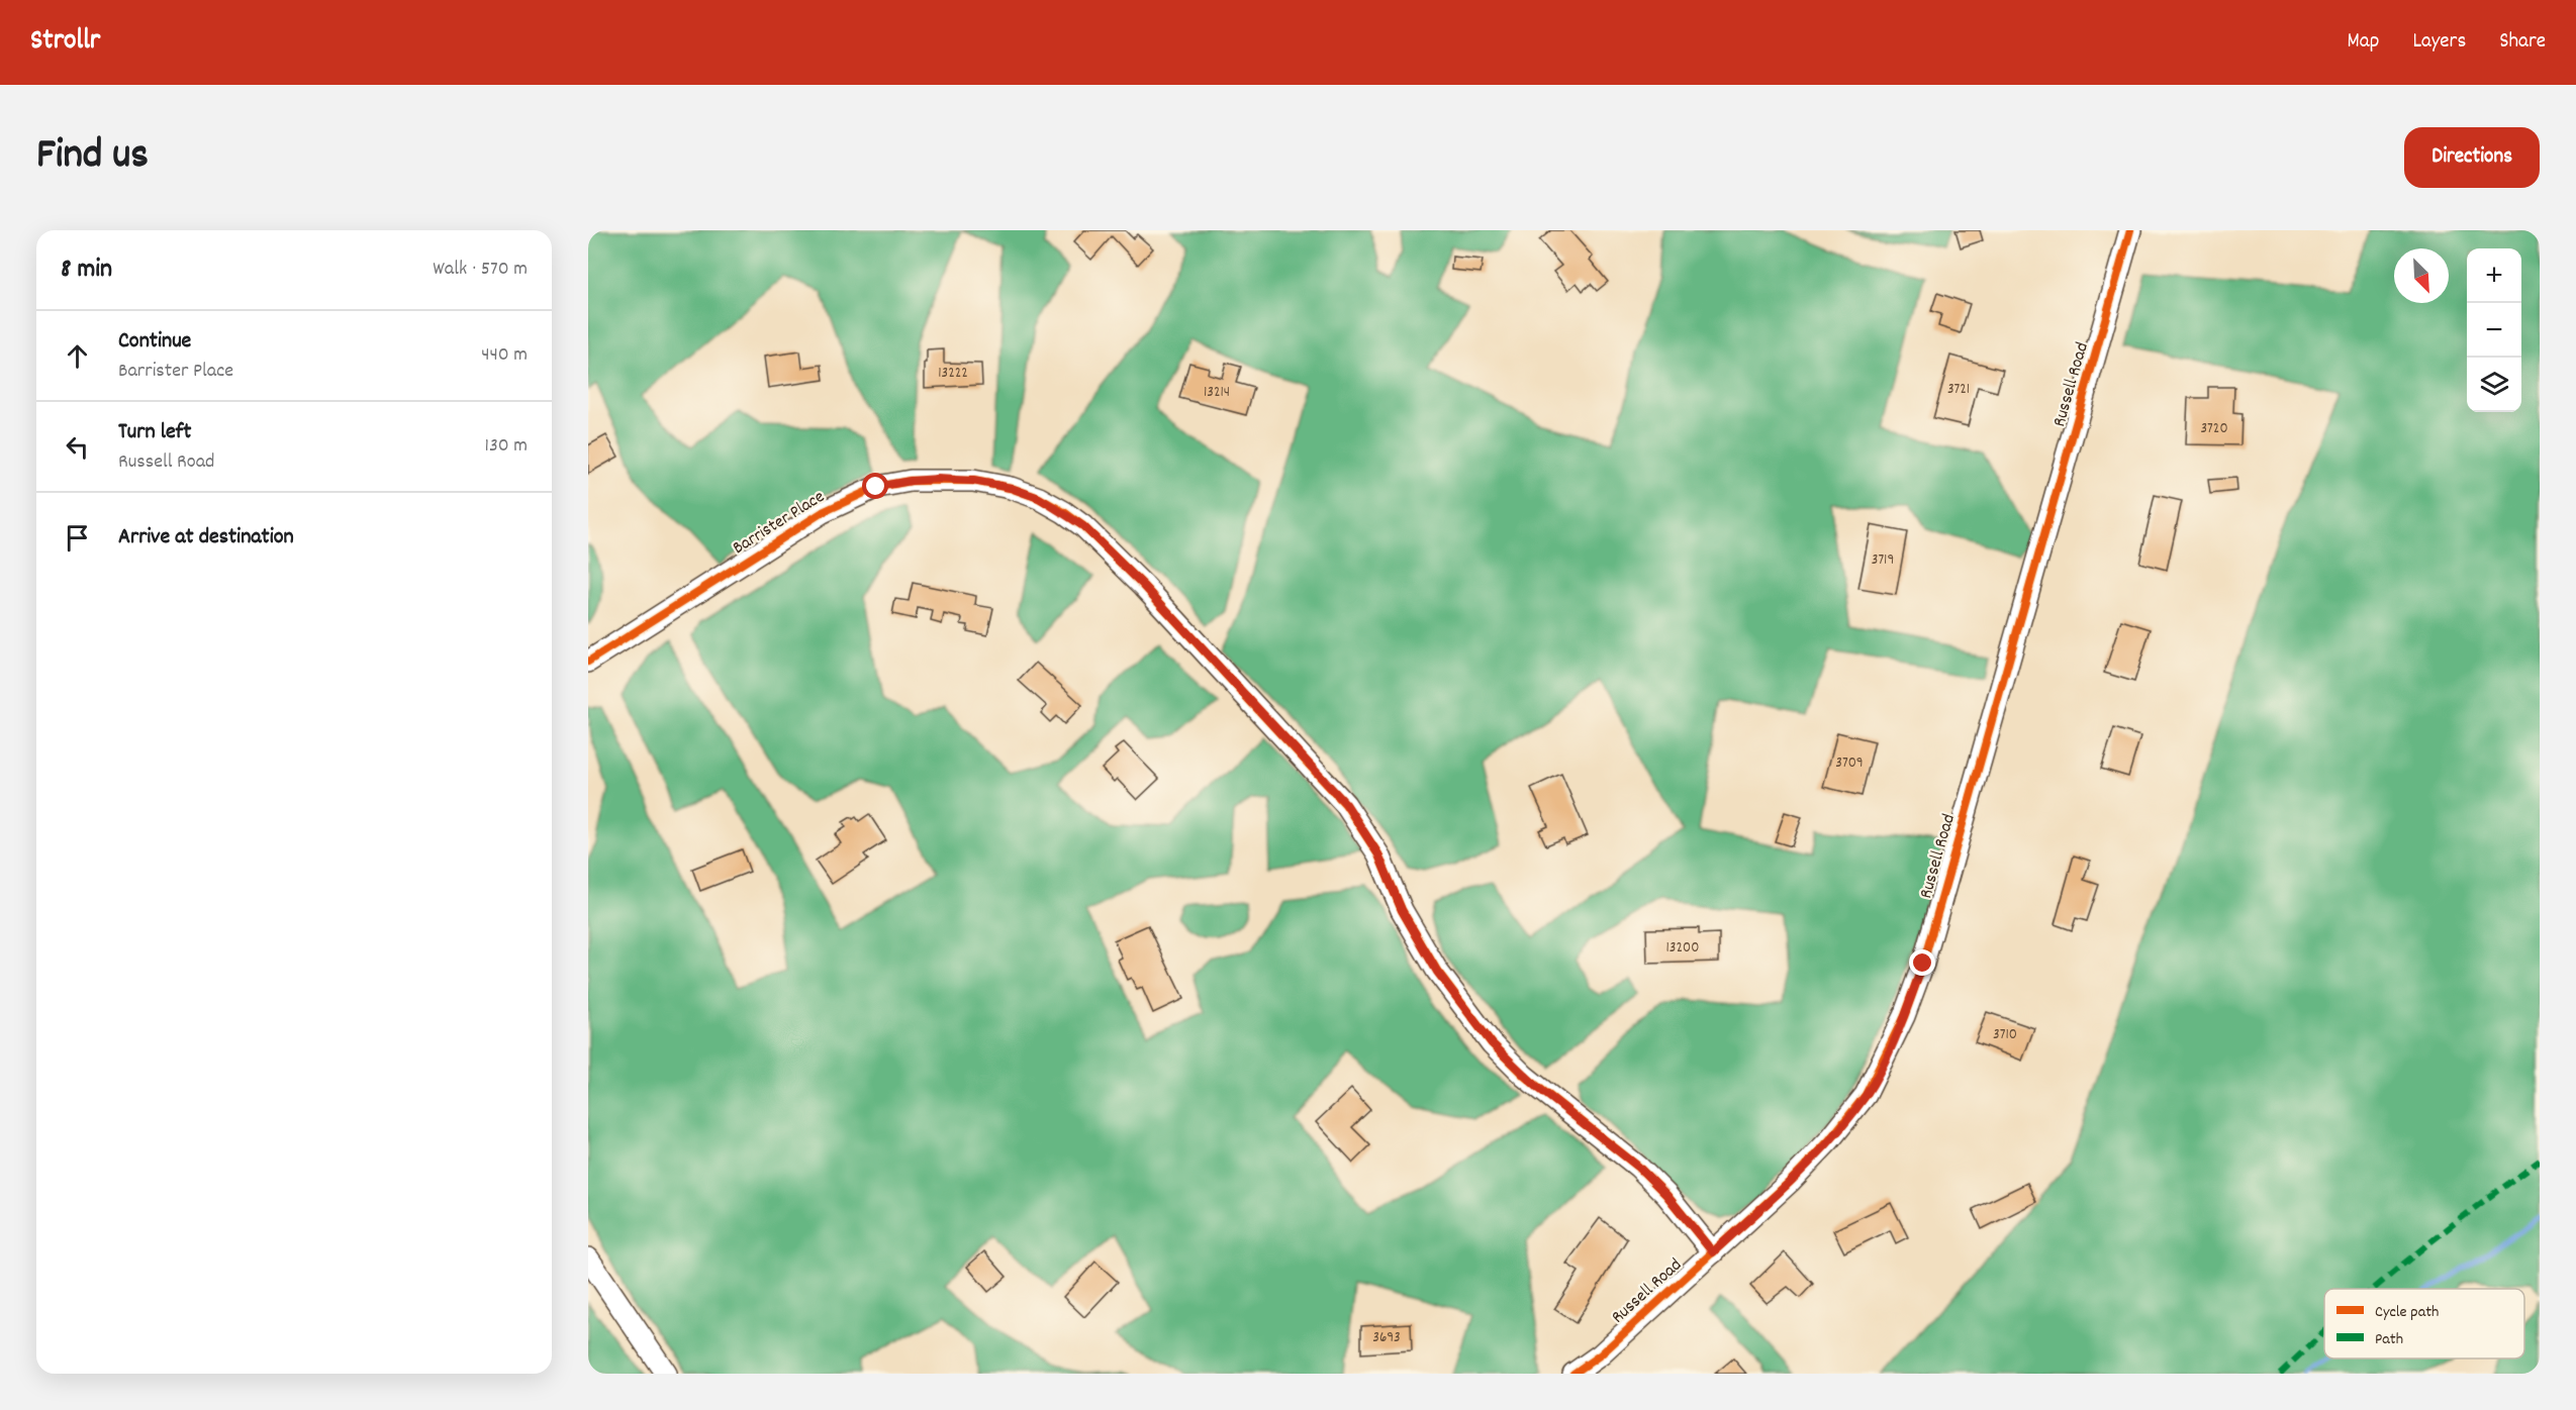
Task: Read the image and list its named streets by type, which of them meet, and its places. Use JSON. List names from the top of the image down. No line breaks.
{"streets":{"street":["Russell Road","Barrister Place"]},"crossings":[["Russell Road","Barrister Place"]],"house_numbers":["13222","3721","13214","3720","3719","3709","13200","3710","3693"],"legend":["Cycle path","Path"],"north":"bottom right","page":{"header":"Strollr","nav":["Map","Layers","Share"],"title":"Find us","buttons":"Directions","heading":["8 min","Walk · 570 m"],"map_buttons":["+","−"],"list":[["Continue","Barrister Place","440 m"],["Turn left","Russell Road","130 m"],"Arrive at destination"]}}
